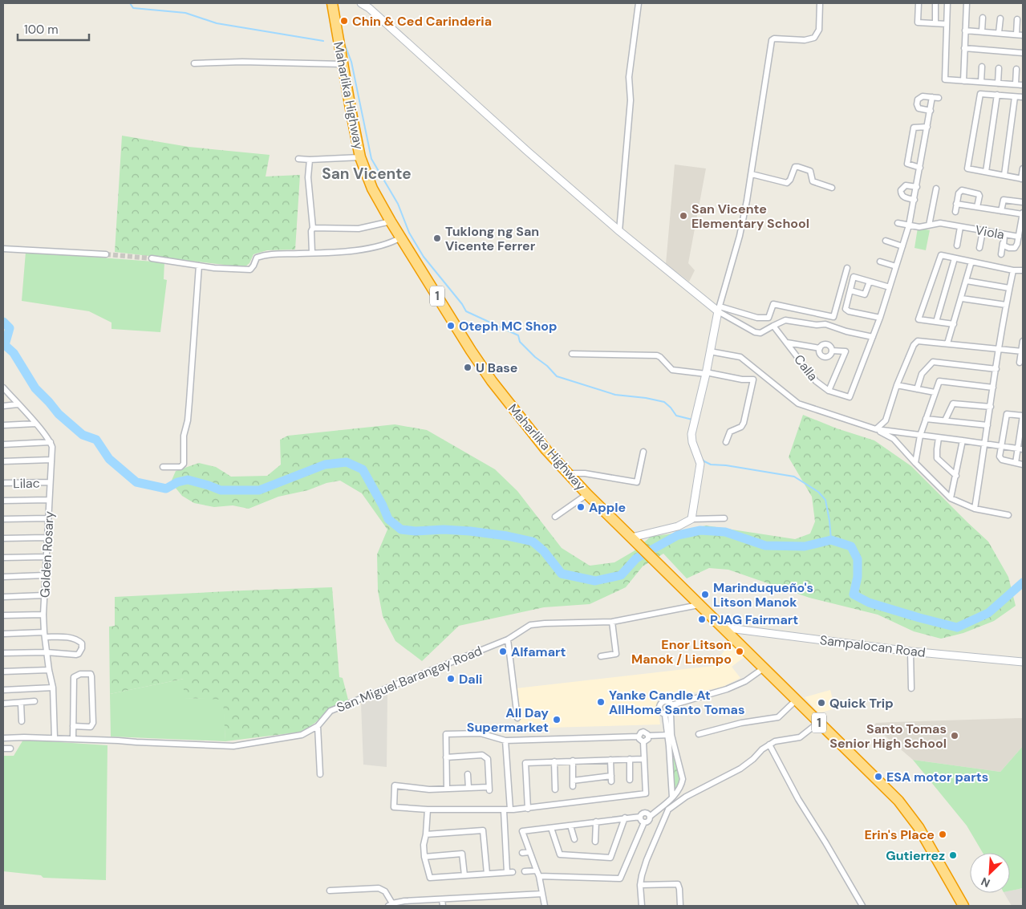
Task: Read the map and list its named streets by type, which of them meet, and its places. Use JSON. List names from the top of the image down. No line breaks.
{"streets":{"highway":["Maharlika Highway","1"],"street":["Viola","Calla","Lilac","Golden Rosary","Sampalocan Road","San Miguel Barangay Road"]},"crossings":[["Maharlika Highway","Sampalocan Road"],["Maharlika Highway","San Miguel Barangay Road"],["Lilac","Golden Rosary"],["Golden Rosary","San Miguel Barangay Road"]],"districts":["San Vicente"],"places":["Chin & Ced Carinderia","San Vicente Elementary School","Tuklong ng San Vicente Ferrer","Oteph MC Shop","U Base","Apple","Marinduqueño's Litson Manok","PJAG Fairmart","Alfamart","Enor Litson Manok / Liempo","Dali","Yanke Candle At AllHome Santo Tomas","Quick Trip","All Day Supermarket","Santo Tomas Senior High School","ESA motor parts","Erin's Place","Gutierrez"],"scale_bar":"100 m","north":"bottom left"}
